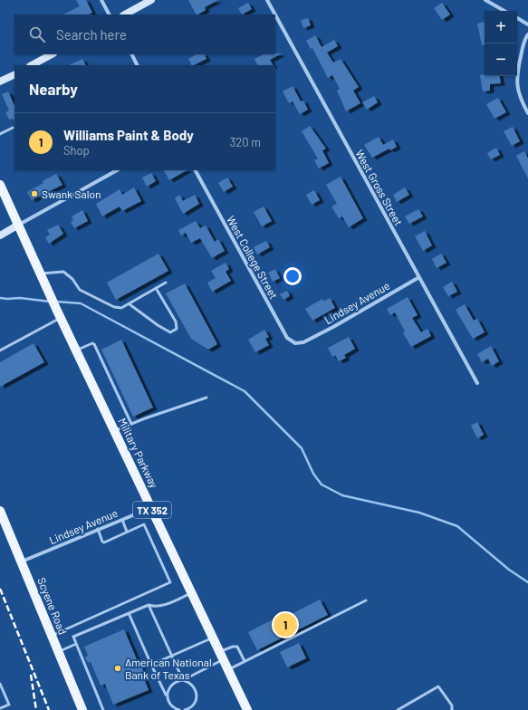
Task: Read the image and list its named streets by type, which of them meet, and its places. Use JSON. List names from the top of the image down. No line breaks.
{"streets":{"main road":["Military Parkway","TX 352","Scyene Road"],"street":["West Gross Street","West College Street","Lindsey Avenue"]},"crossings":[["West Gross Street","Lindsey Avenue"],["West College Street","Lindsey Avenue"],["Lindsey Avenue","Military Parkway"],["Lindsey Avenue","Scyene Road"],["Military Parkway","TX 352"]],"places":["Swank Salon","American National Bank of Texas"],"page":{"map_buttons":["+","−"],"search":"Search here","heading":"Nearby","list":[{"mark":"1","name":"Williams Paint & Body","note":"Shop","value":"320 m"}],"pins":"1"}}
